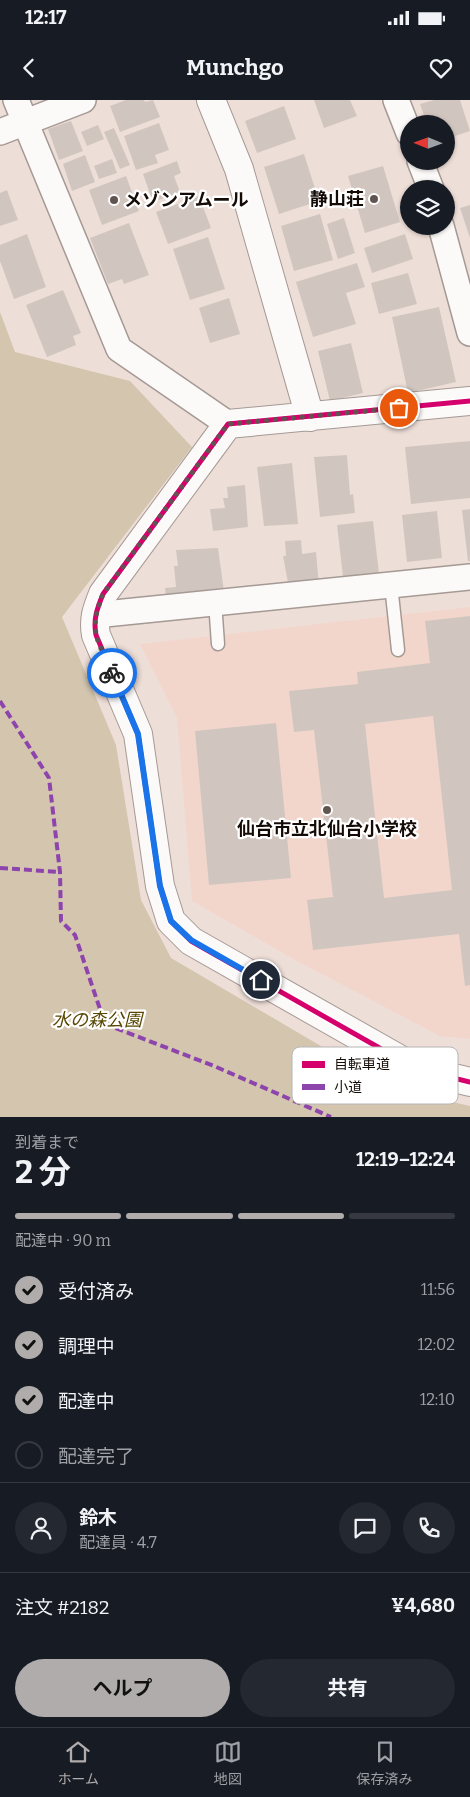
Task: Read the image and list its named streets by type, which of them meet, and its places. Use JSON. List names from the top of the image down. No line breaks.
{"parks":["水の森公園"],"places":["静山荘","メゾンアムール","仙台市立北仙台小学校"],"legend":["自転車道","小道"],"north":"left","page":{"status":"12:17","header":"Munchgo","heading":["2 分","到着まで","12:19–12:24"],"panel":["鈴木","配達員 · 4.7","注文 #2182","¥4,680"],"bar":"配達中 · 90 m","list":[["受付済み","11:56"],["調理中","12:02"],["配達中","12:10"],"配達完了"],"buttons":["ヘルプ","共有"],"tabs":["ホーム","地図","保存済み"]}}
